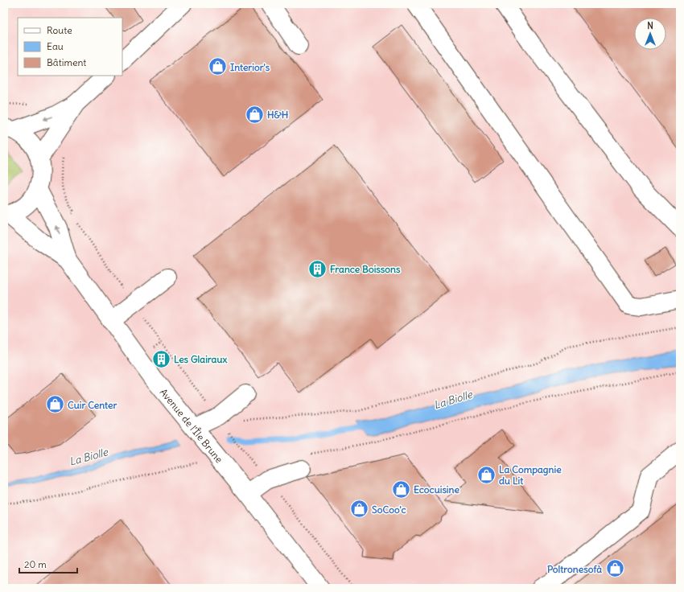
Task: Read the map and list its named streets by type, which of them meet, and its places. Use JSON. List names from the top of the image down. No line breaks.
{"streets":{"street":["Avenue de l'Île Brune"]},"water":["La Biolle"],"places":{"shop":["Interior's","H&H","Cuir Center","La Compagnie du Lit","Ecocuisine","SoCoo'c","Poltronesofà"],"building":["France Boissons","Les Glairaux"]},"legend":["Route","Eau","Bâtiment"],"scale_bar":"20 m","north":"top"}
